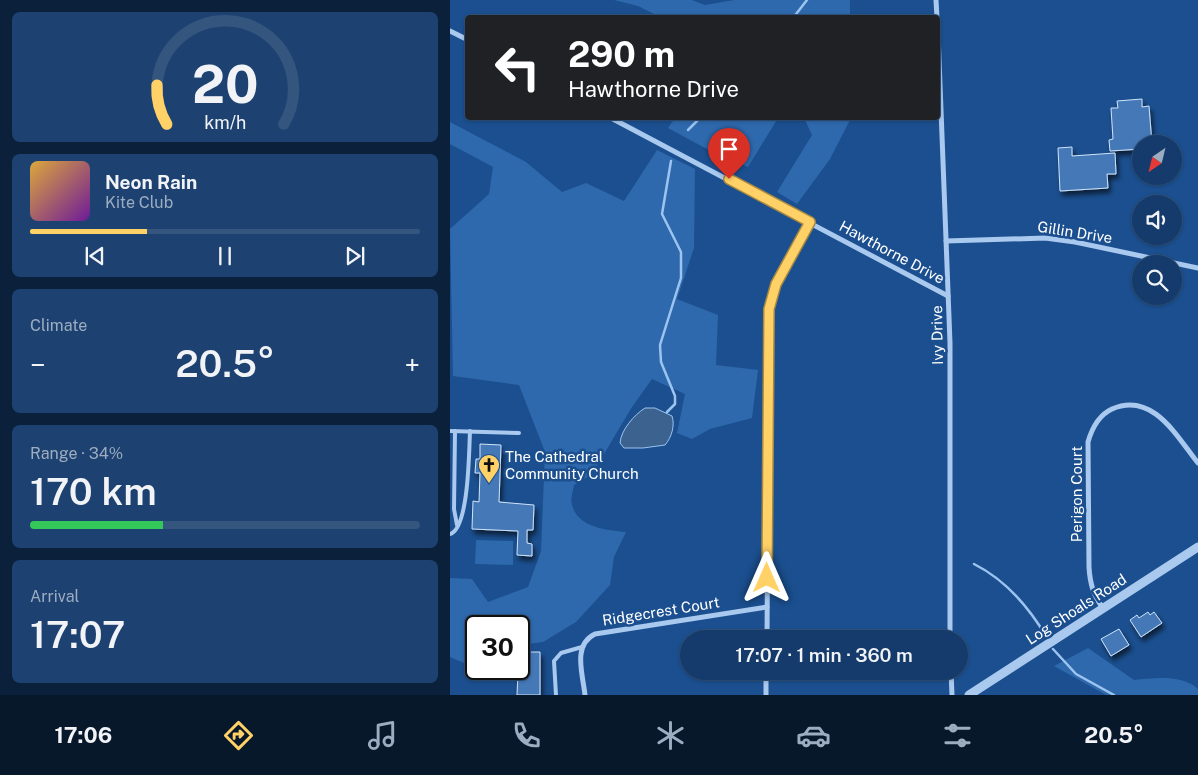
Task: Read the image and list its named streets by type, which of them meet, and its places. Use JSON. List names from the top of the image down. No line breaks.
{"streets":{"street":["Gillin Drive","Hawthorne Drive","Ivy Drive","Perigon Court","Log Shoals Road","Ridgecrest Court"]},"crossings":[["Gillin Drive","Ivy Drive"],["Hawthorne Drive","Ivy Drive"],["Perigon Court","Log Shoals Road"]],"places":{"church":["The Cathedral Community Church"]},"north":"bottom left","page":{"turn":["290 m","Hawthorne Drive"],"song":["Neon Rain","Kite Club"],"tile":["Climate",["Range · 34%","170 km"],["Arrival","17:07"]],"heat":["−","20.5°","+"],"limit":"30","trip":"17:07 · 1 min · 360 m","tabs":["17:06","20.5°"],"gauge":["20","km/h"]}}
